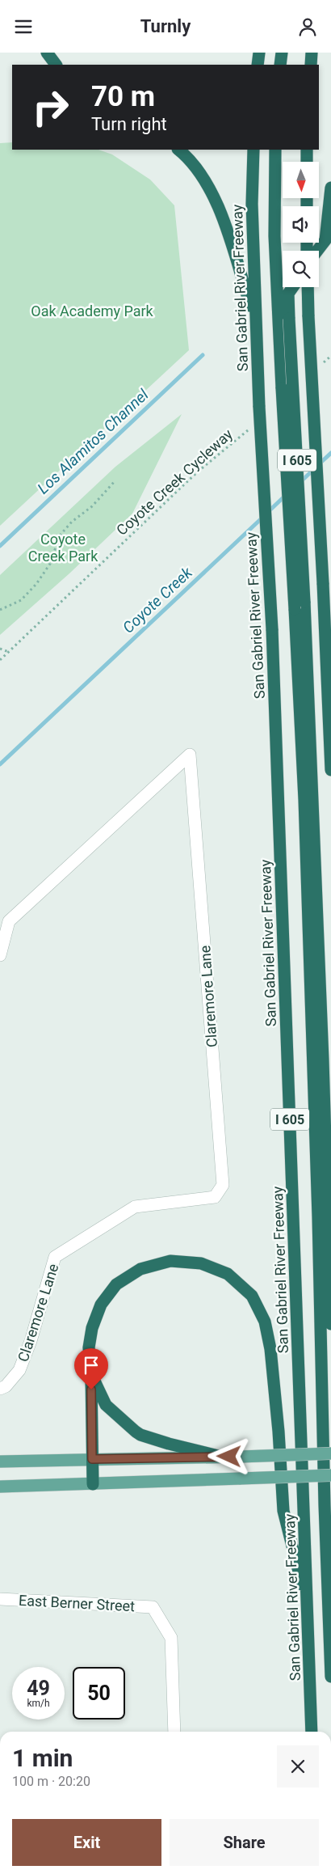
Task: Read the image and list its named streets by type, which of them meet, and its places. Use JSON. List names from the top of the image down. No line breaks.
{"streets":{"highway":["San Gabriel River Freeway","I 605"],"street":["Claremore Lane","East Berner Street"],"path":["Coyote Creek Cycleway"]},"water":["Los Alamitos Channel","Coyote Creek"],"parks":["Oak Academy Park","Coyote Creek Park"],"north":"bottom","page":{"header":"Turnly","turn":["70 m","Turn right"],"speed":"49 km/h","limit":"50","heading":["1 min","100 m · 20:20"],"buttons":["Exit","Share"]}}
